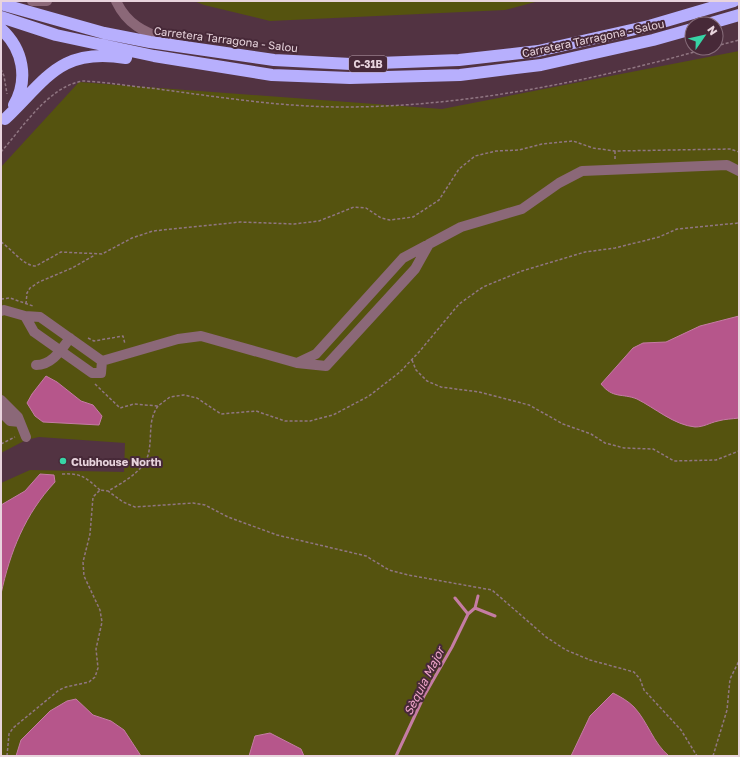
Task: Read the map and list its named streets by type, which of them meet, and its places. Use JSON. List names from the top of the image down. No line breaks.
{"streets":{"highway":["Carretera Tarragona - Salou","C-31B"]},"water":["Sèquia Major"],"places":["Clubhouse North"],"north":"top right"}
